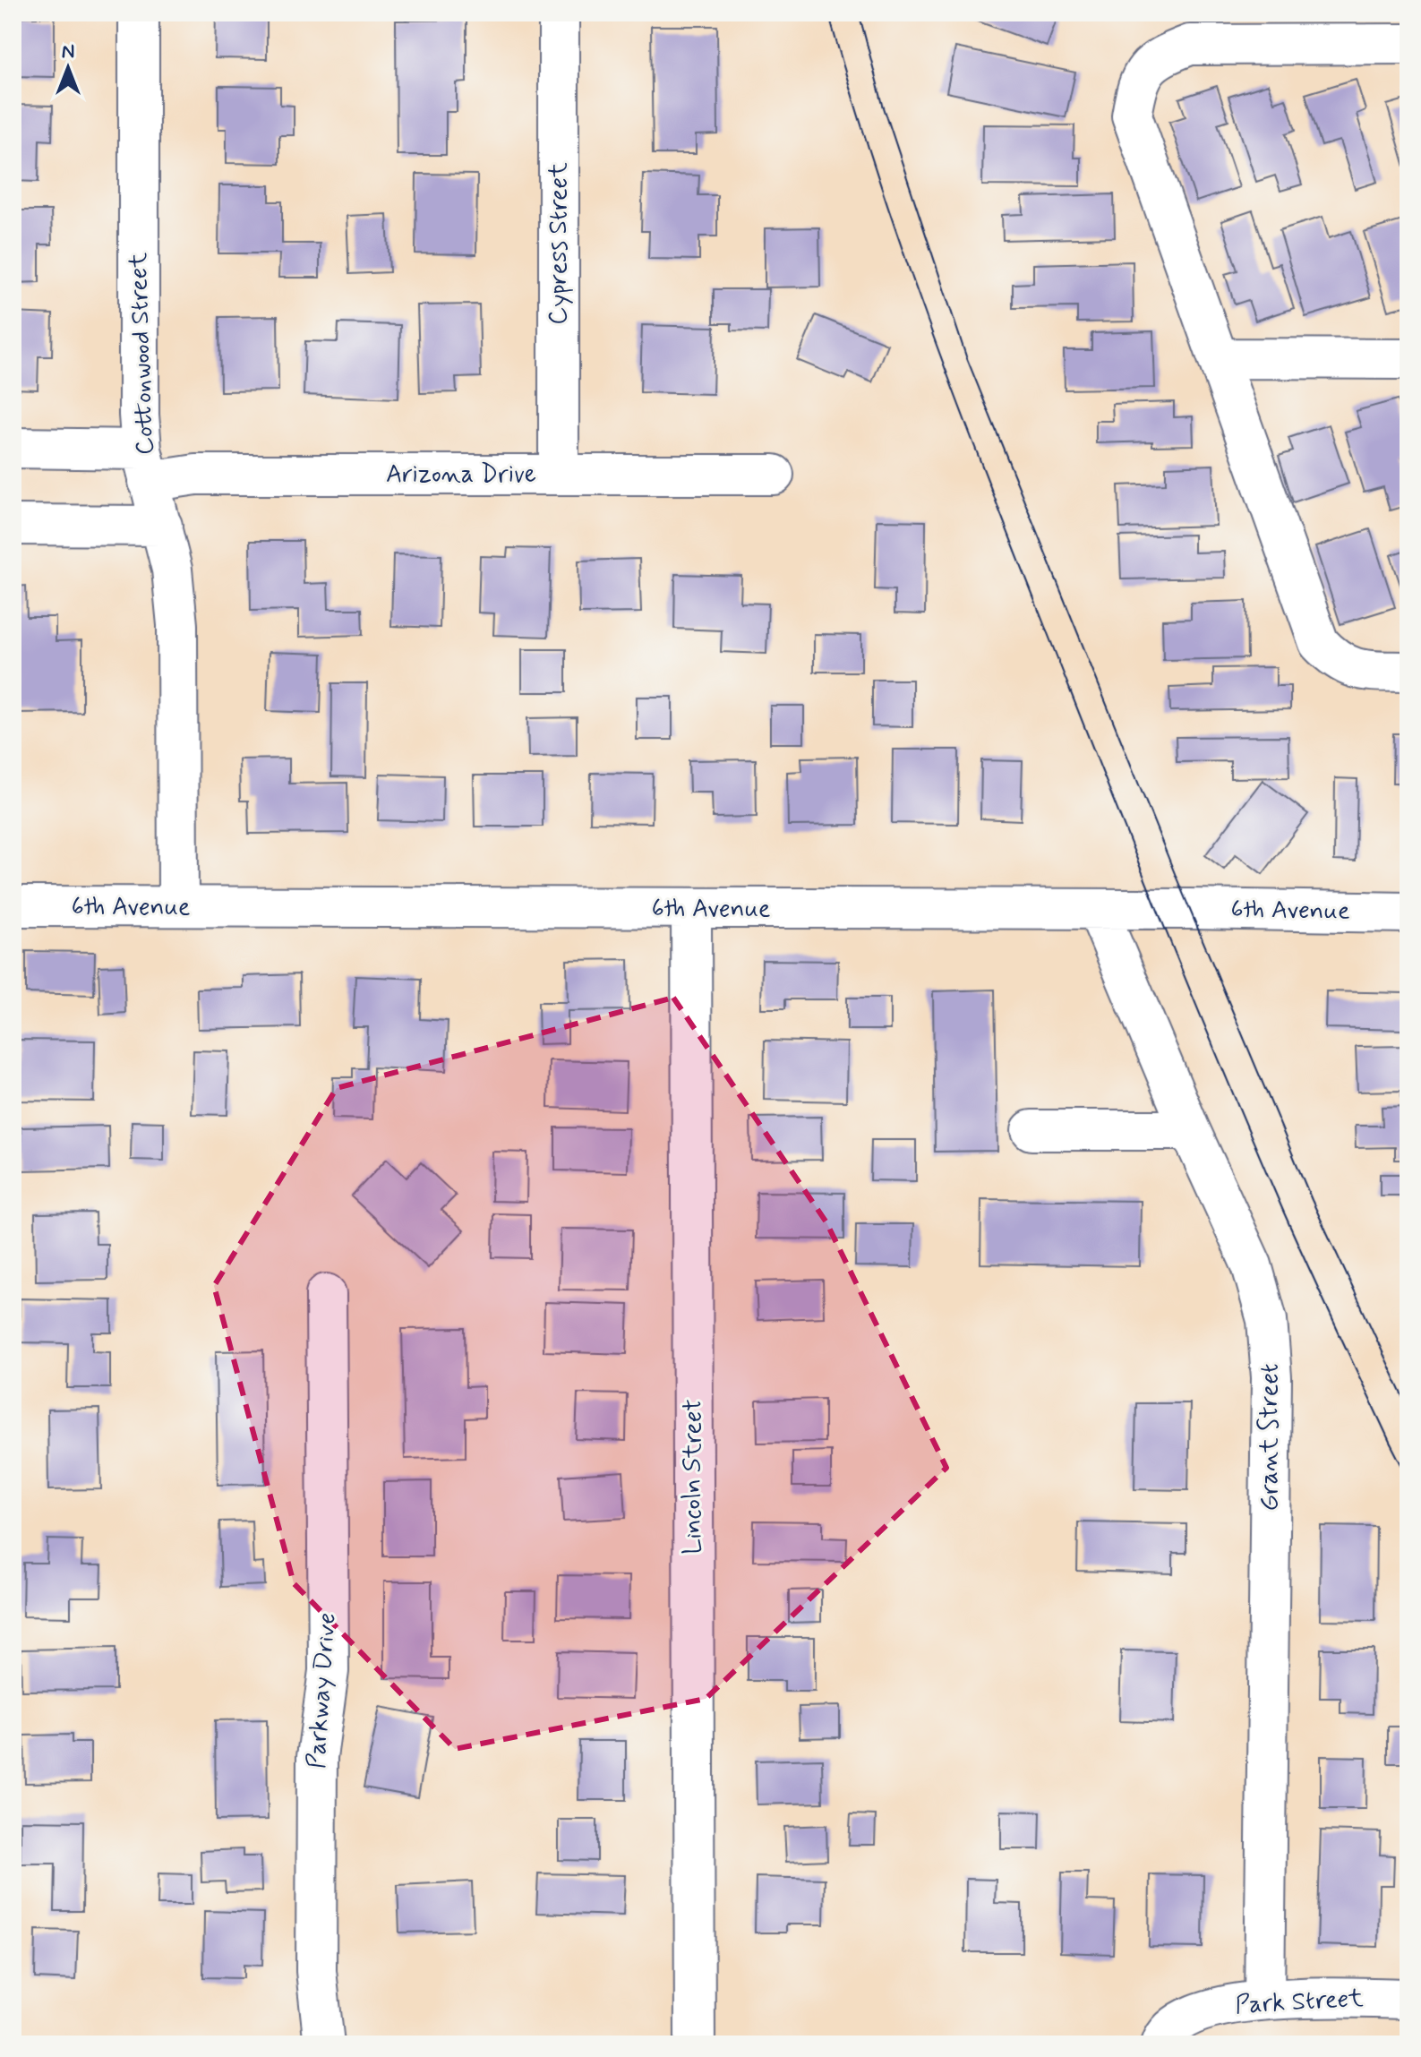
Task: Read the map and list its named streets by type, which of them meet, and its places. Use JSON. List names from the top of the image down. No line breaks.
{"streets":{"street":["Cypress Street","Cottonwood Street","Arizona Drive","6th Avenue","Grant Street","Lincoln Street","Parkway Drive","Park Street"]},"crossings":[["Cypress Street","Arizona Drive"],["Cottonwood Street","Arizona Drive"],["Cottonwood Street","6th Avenue"],["6th Avenue","Grant Street"],["6th Avenue","Lincoln Street"],["Grant Street","Park Street"]],"north":"top"}
